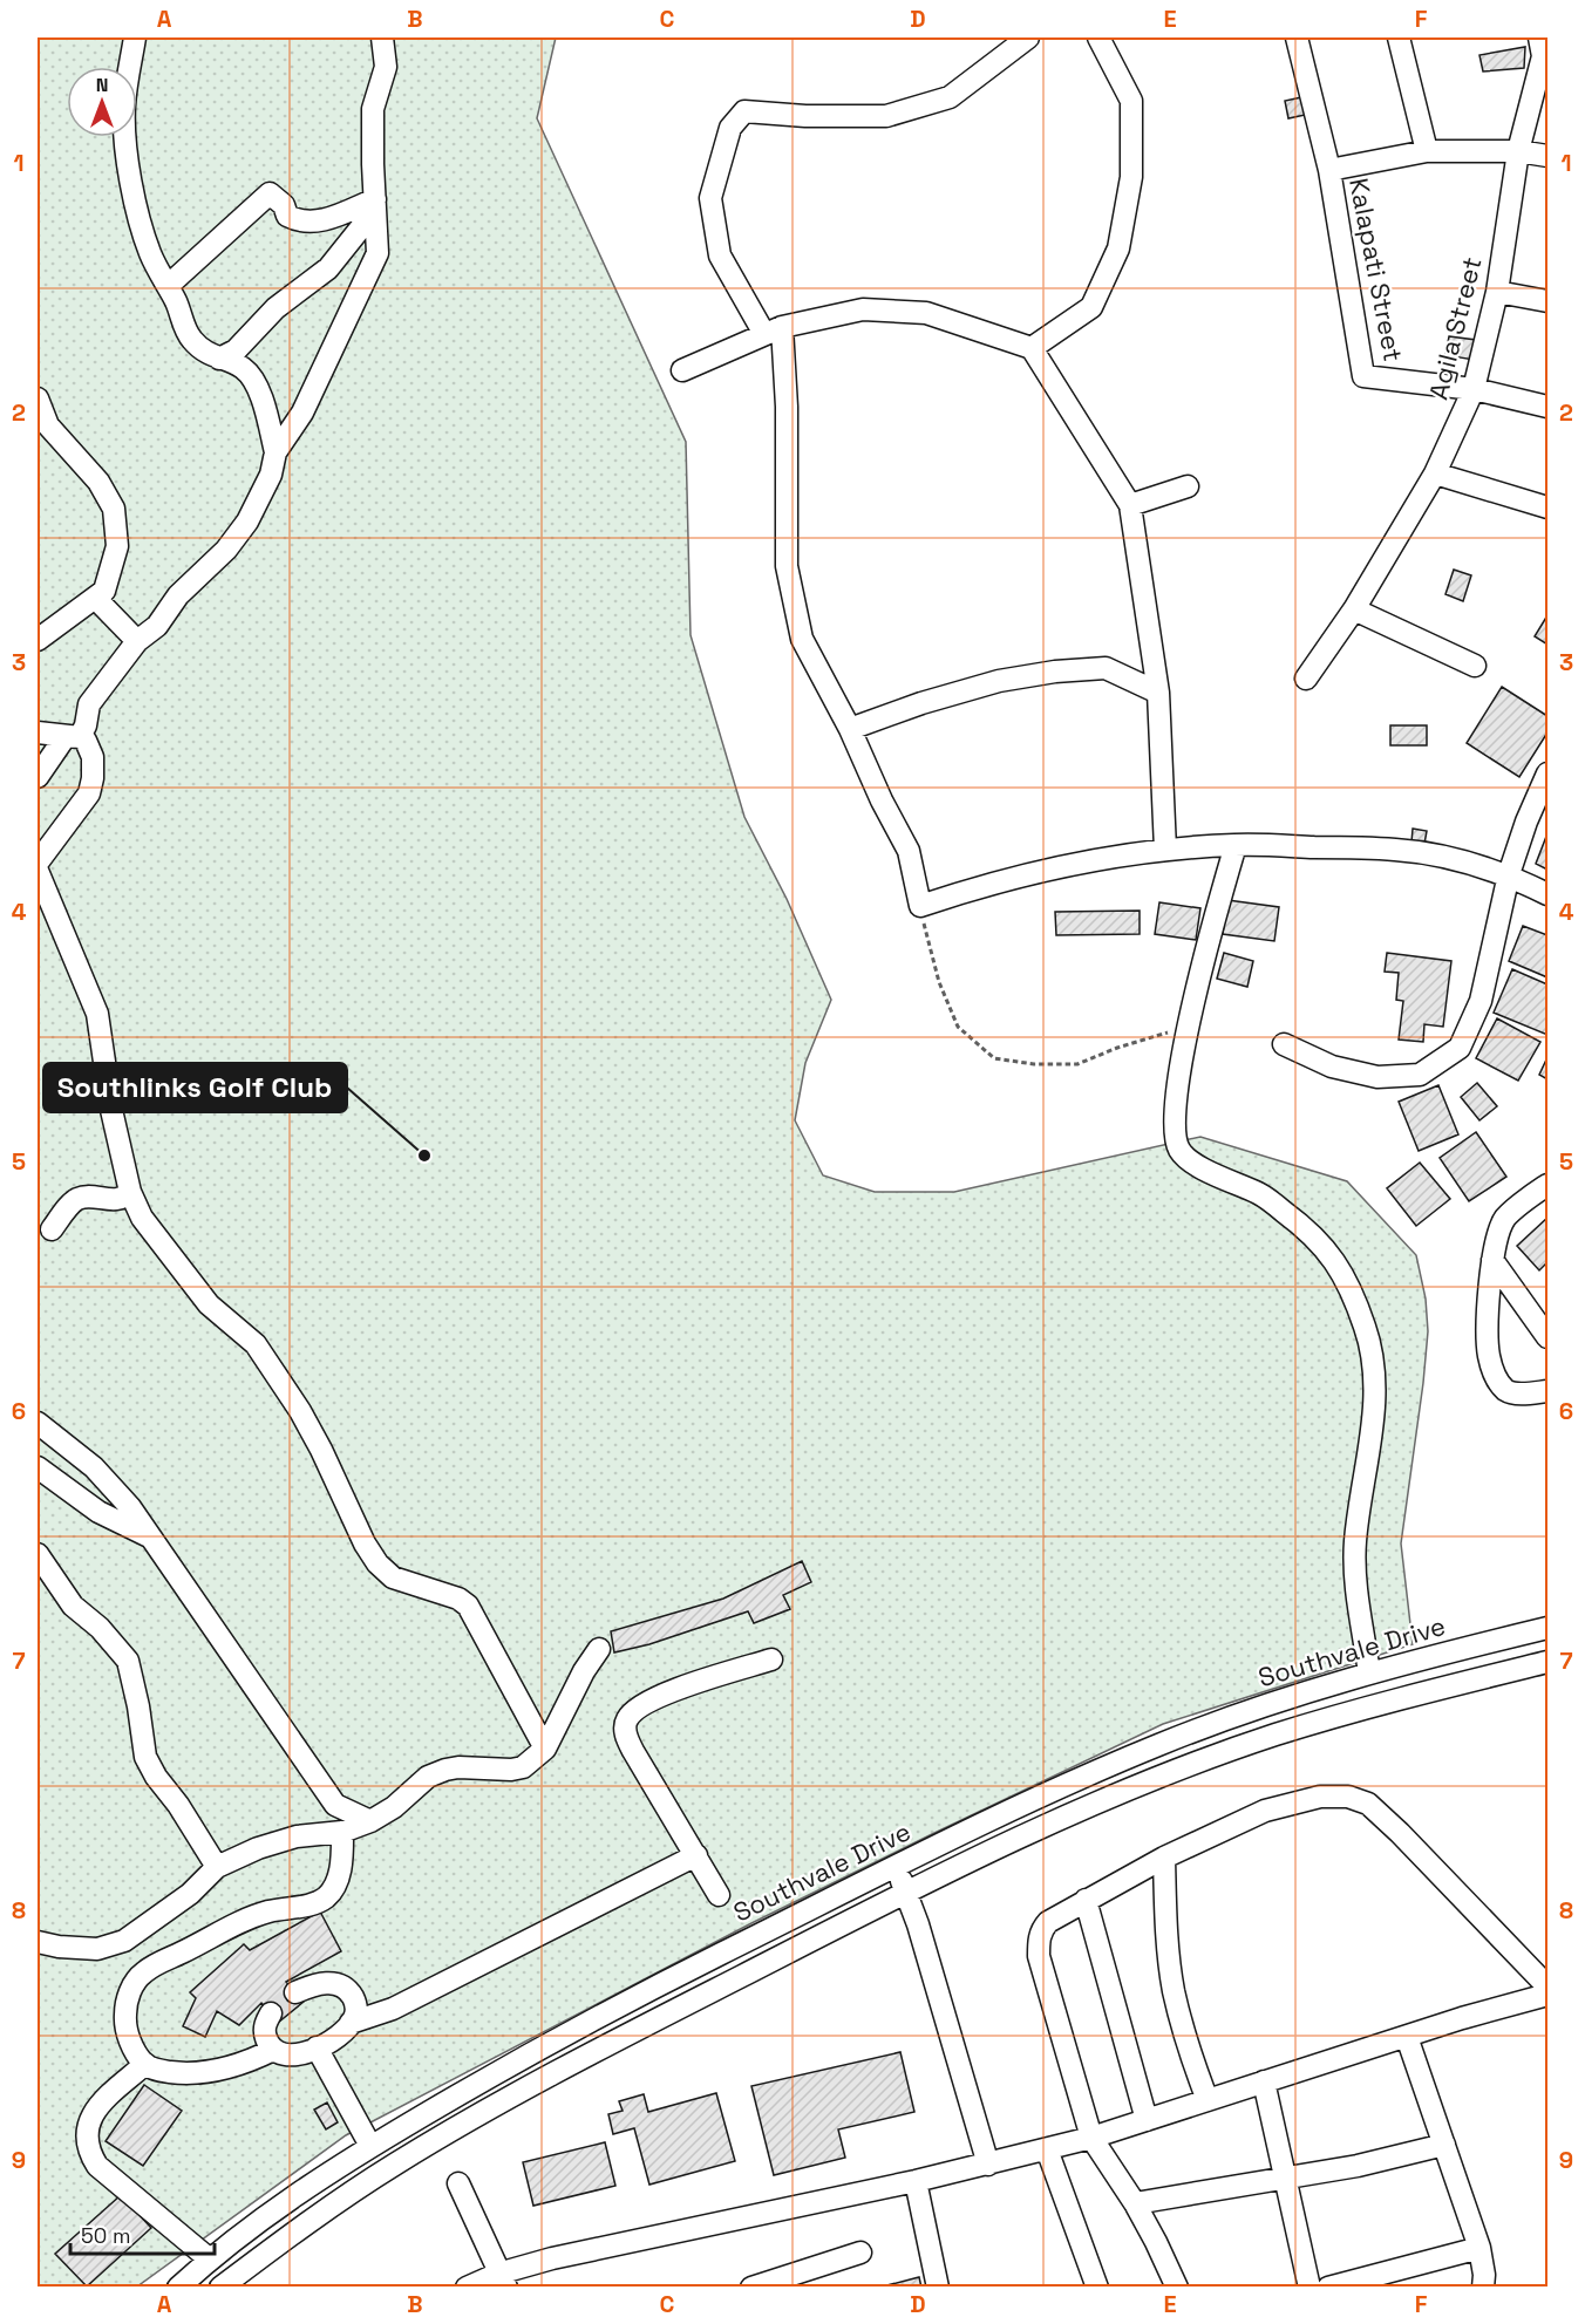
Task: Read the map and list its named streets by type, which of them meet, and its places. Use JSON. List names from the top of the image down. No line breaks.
{"streets":{"street":["Kalapati Street","Agila Street","Southvale Drive"]},"crossings":[["Kalapati Street","Agila Street"]],"places":["Southlinks Golf Club"],"scale_bar":"50 m","north":"top","grid":{"columns":["A","B","C","D","E","F"],"rows":["1","2","3","4","5","6","7","8","9"]}}
